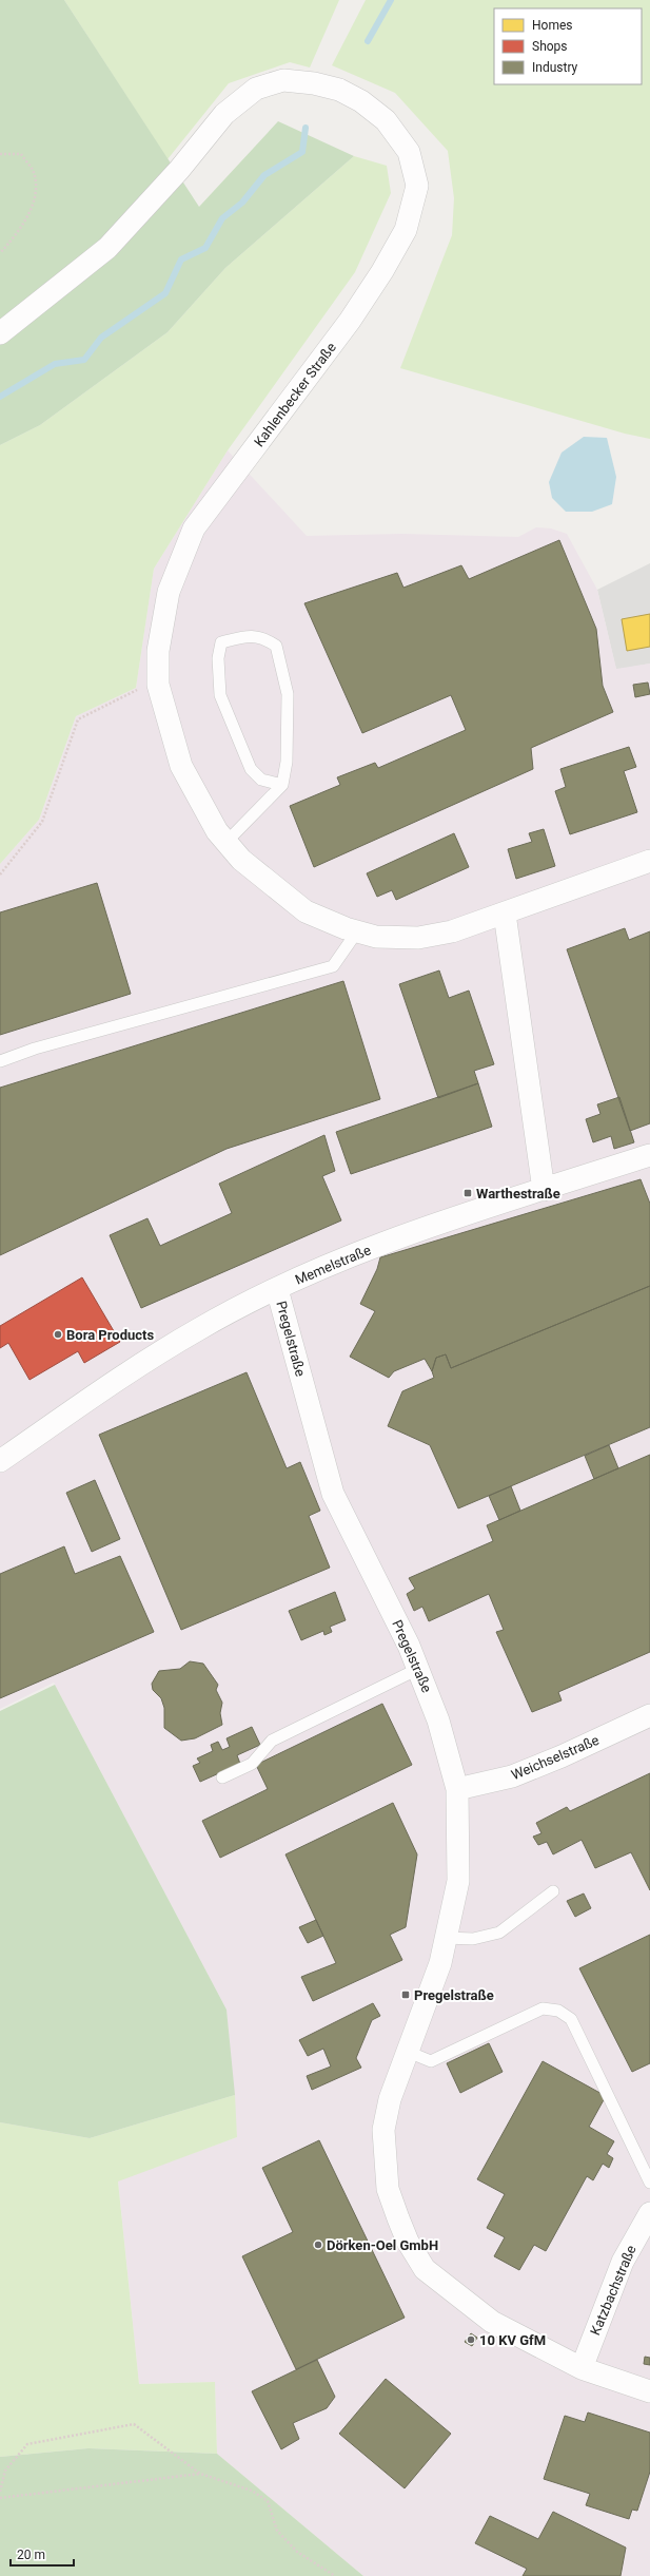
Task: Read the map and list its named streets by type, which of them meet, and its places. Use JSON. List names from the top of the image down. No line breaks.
{"streets":{"street":["Kahlenbecker Straße","Memelstraße","Pregelstraße","Weichselstraße","Katzbachstraße"]},"crossings":[["Memelstraße","Pregelstraße"],["Pregelstraße","Weichselstraße"],["Pregelstraße","Katzbachstraße"]],"places":{"transit":["Warthestraße","Pregelstraße"],"other":["Bora Products","Dörken-Oel GmbH","10 KV GfM"]},"legend":["Homes","Shops","Industry"],"scale_bar":"20 m"}
